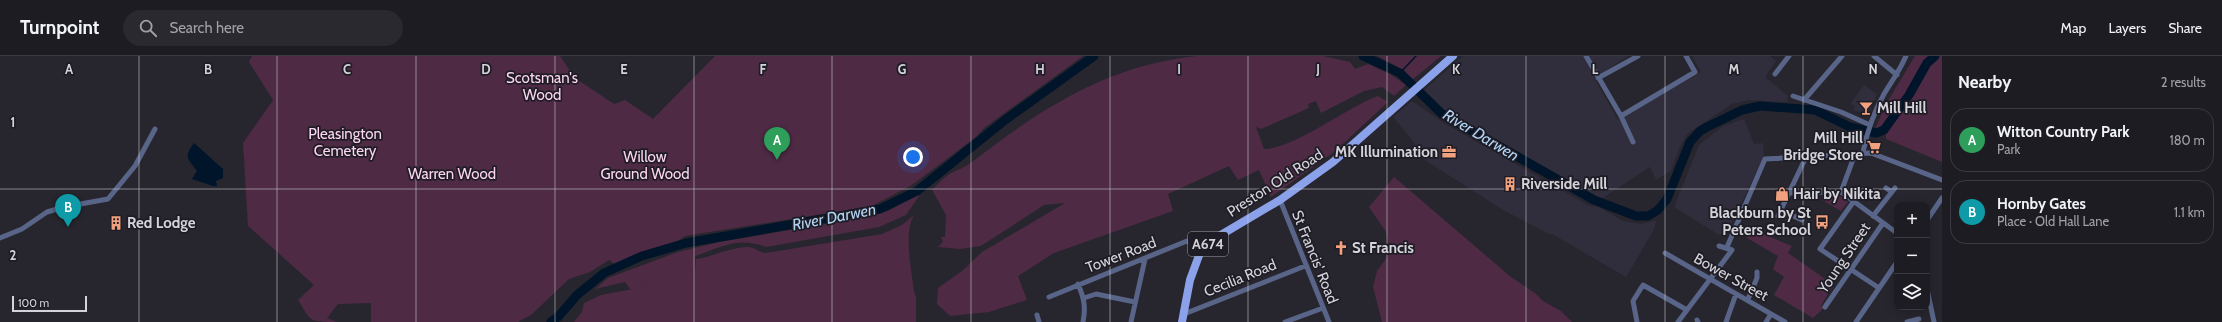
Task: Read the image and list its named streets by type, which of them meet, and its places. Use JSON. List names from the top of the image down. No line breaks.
{"streets":{"main road":["Preston Old Road","A674"],"street":["Tower Road","St Francis' Road","Young Street","Bower Street","Cecilia Road"]},"crossings":[["Preston Old Road","A674"],["Preston Old Road","Tower Road"],["Preston Old Road","St Francis' Road"],["A674","Tower Road"],["A674","Cecilia Road"],["St Francis' Road","Cecilia Road"]],"water":["River Darwen"],"parks":["Scotsman's Wood","Pleasington Cemetery","Willow Ground Wood","Warren Wood"],"places":{"bar":["Mill Hill"],"supermarket":["Mill Hill Bridge Store"],"office":["MK Illumination"],"building":["Riverside Mill","Red Lodge"],"shop":["Hair by Nikita"],"bus stop":["Blackburn by St Peters School"],"church":["St Francis"]},"scale_bar":"100 m","page":{"header":"Turnpoint","search":"Search here","nav":["Map","Layers","Share"],"heading":["Nearby","2 results"],"list":[{"mark":"A","name":"Witton Country Park","note":"Park","value":"180 m"},{"mark":"B","name":"Hornby Gates","note":"Place · Old Hall Lane","value":"1.1 km"}],"pins":["A","B"],"map_buttons":["+","−"],"scale":"100 m"},"grid":{"columns":["A","B","C","D","E","F","G","H","I","J","K","L","M","N"],"rows":["1","2"]}}
